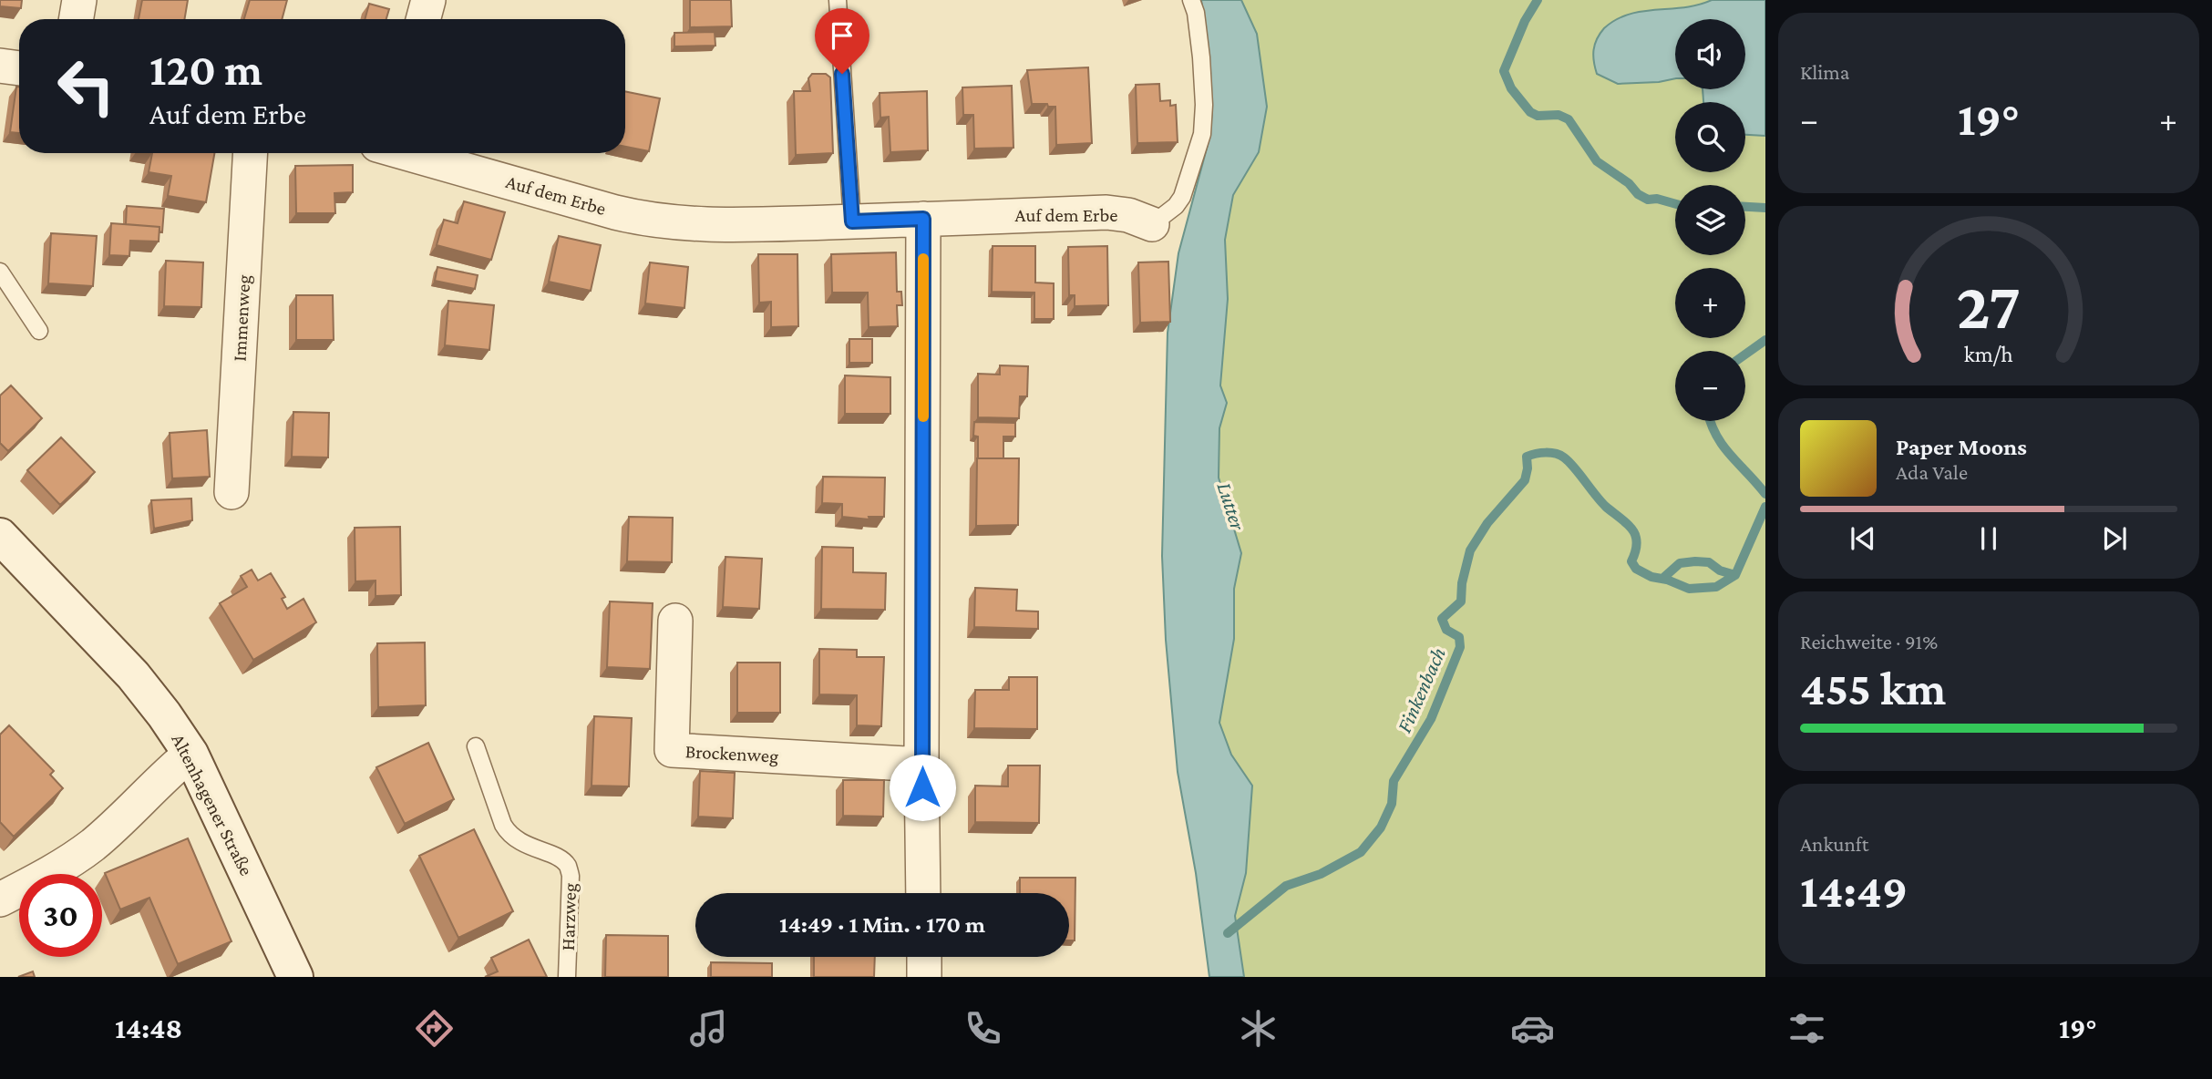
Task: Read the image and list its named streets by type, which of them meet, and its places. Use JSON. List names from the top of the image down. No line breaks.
{"streets":{"main road":["Altenhagener Straße"],"street":["Auf dem Erbe","Immenweg","Brockenweg"],"lane":["Harzweg"]},"water":["Lutter","Finkenbach"],"page":{"tile":["Klima",["Reichweite · 91%","455 km"],["Ankunft","14:49"]],"map_buttons":["+","−"],"turn":["120 m","Auf dem Erbe"],"heat":["−","19°","+"],"song":["Paper Moons","Ada Vale"],"limit":"30","trip":"14:49 · 1 Min. · 170 m","tabs":["14:48","19°"],"gauge":["27","km/h"]}}
